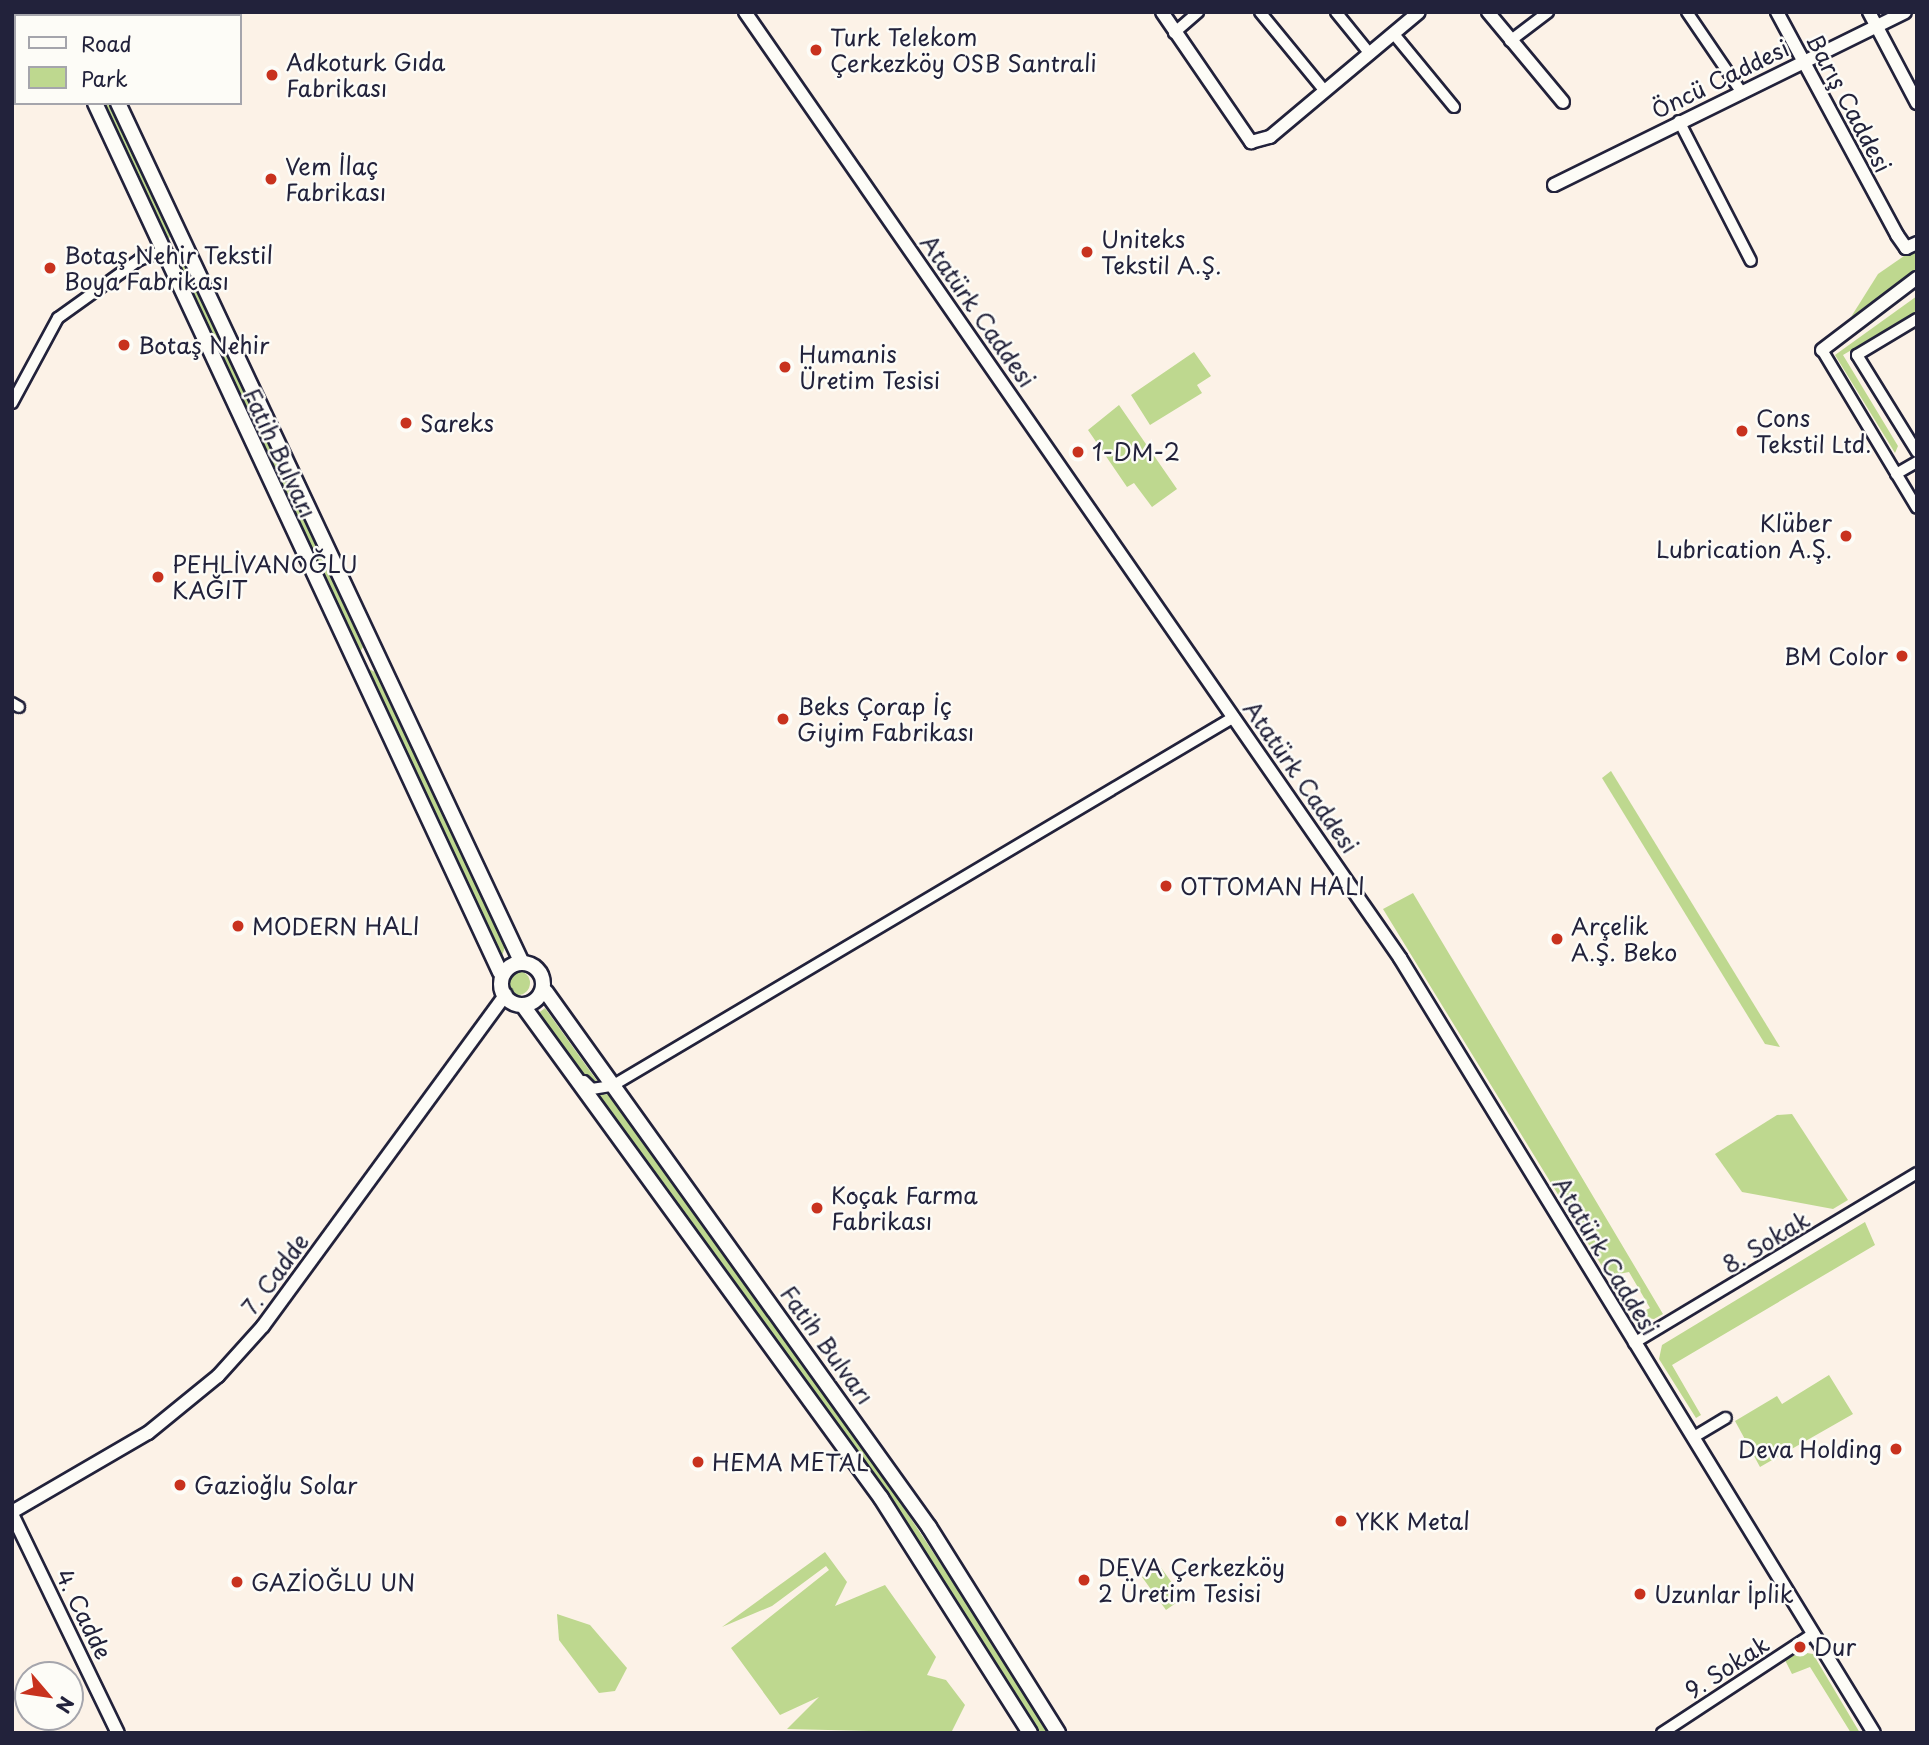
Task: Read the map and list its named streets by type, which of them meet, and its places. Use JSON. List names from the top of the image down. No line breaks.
{"streets":{"main road":["Fatih Bulvarı"],"street":["Öncü Caddesi","Barış Caddesi","Atatürk Caddesi","8. Sokak","7. Cadde","4. Cadde","9. Sokak"]},"crossings":[["Öncü Caddesi","Barış Caddesi"],["Atatürk Caddesi","8. Sokak"],["Atatürk Caddesi","9. Sokak"],["Fatih Bulvarı","7. Cadde"],["7. Cadde","4. Cadde"]],"places":["Turk Telekom Çerkezköy OSB Santrali","Adkoturk Gıda Fabrikası","Vem İlaç Fabrikası","Uniteks Tekstil A.Ş.","Botaş Nehir Tekstil Boya Fabrikası","Botaş Nehir","Humanis Üretim Tesisi","Sareks","Cons Tekstil Ltd.","1-DM-2","Klüber Lubrication A.Ş.","PEHLİVANOĞLU KAĞIT","BM Color","Beks Çorap İç Giyim Fabrikası","OTTOMAN HALI","MODERN HALI","Arçelik A.Ş. Beko","Koçak Farma Fabrikası","Deva Holding","HEMA METAL","Gazioğlu Solar","YKK Metal","DEVA Çerkezköy 2 Üretim Tesisi","GAZİOĞLU UN","Uzunlar İplik","Dur"],"legend":["Road","Park"],"north":"bottom right"}
